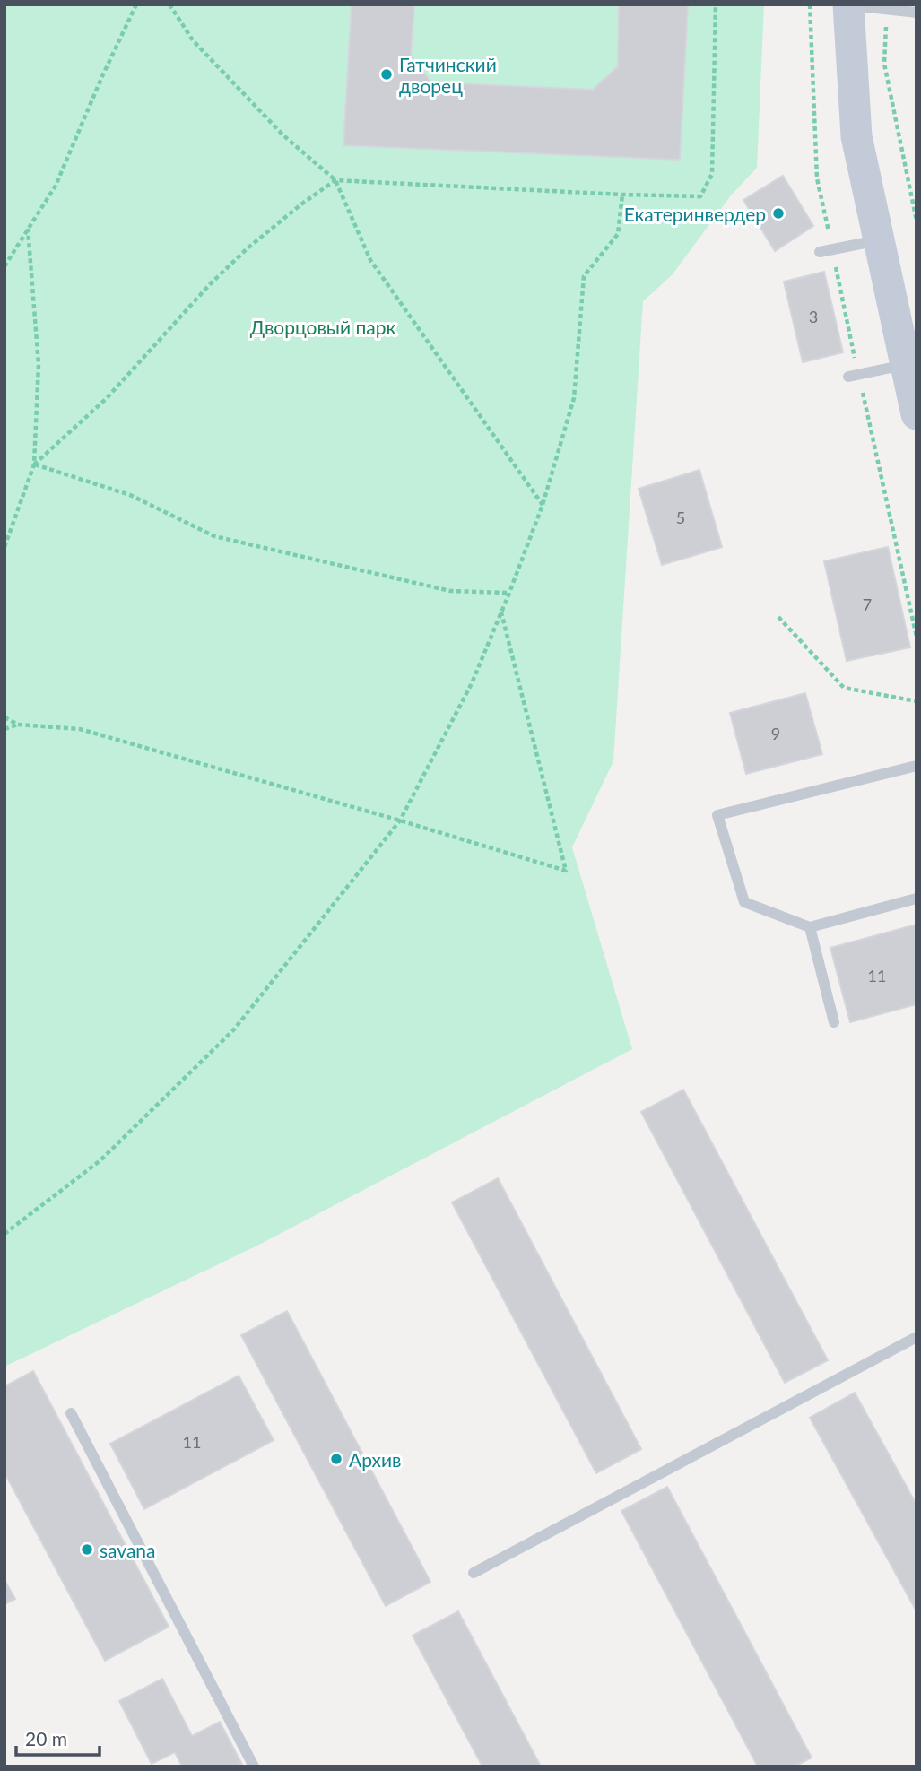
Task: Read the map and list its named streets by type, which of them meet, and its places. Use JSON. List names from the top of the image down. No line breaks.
{"parks":["Дворцовый парк"],"places":["Гатчинский дворец","Екатеринвердер","Архив","savana"],"house_numbers":["3","5","7","9","11","11"],"scale_bar":"20 m"}
